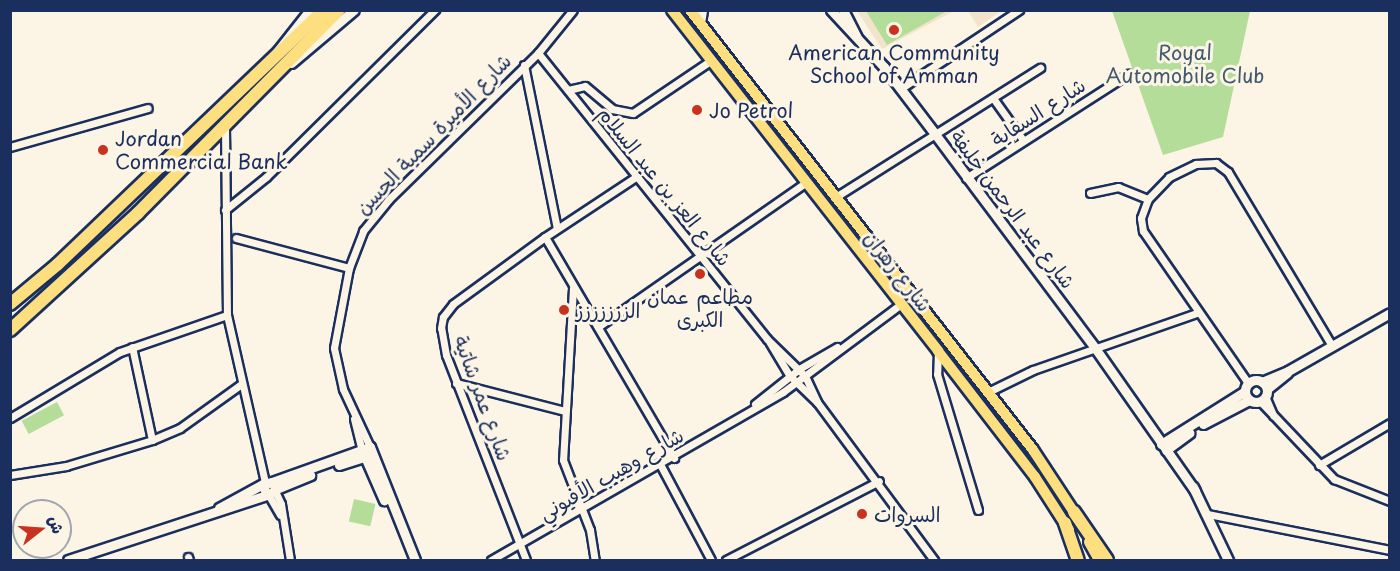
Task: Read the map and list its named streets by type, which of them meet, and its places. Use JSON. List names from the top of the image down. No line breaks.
{"streets":{"main road":["شارع زهران"],"street":["شارع السقاية","شارع الأميرة سمية الحسن","شارع العز بن عبد السلام","شارع عبد الرحمن خليفة","شارع عمر شاتية","شارع وهيب الأفيوني"]},"crossings":[["شارع السقاية","شارع عبد الرحمن خليفة"],["شارع الأميرة سمية الحسن","شارع العز بن عبد السلام"],["شارع العز بن عبد السلام","شارع عمر شاتية"],["شارع العز بن عبد السلام","شارع وهيب الأفيوني"],["شارع زهران","شارع وهيب الأفيوني"],["شارع عمر شاتية","شارع وهيب الأفيوني"]],"parks":["Royal Automobile Club"],"places":["American Community School of Amman","Jo Petrol","Jordan Commercial Bank","مطاعم عمان الكبرى","الززززززز","السروات"],"north":"right"}
